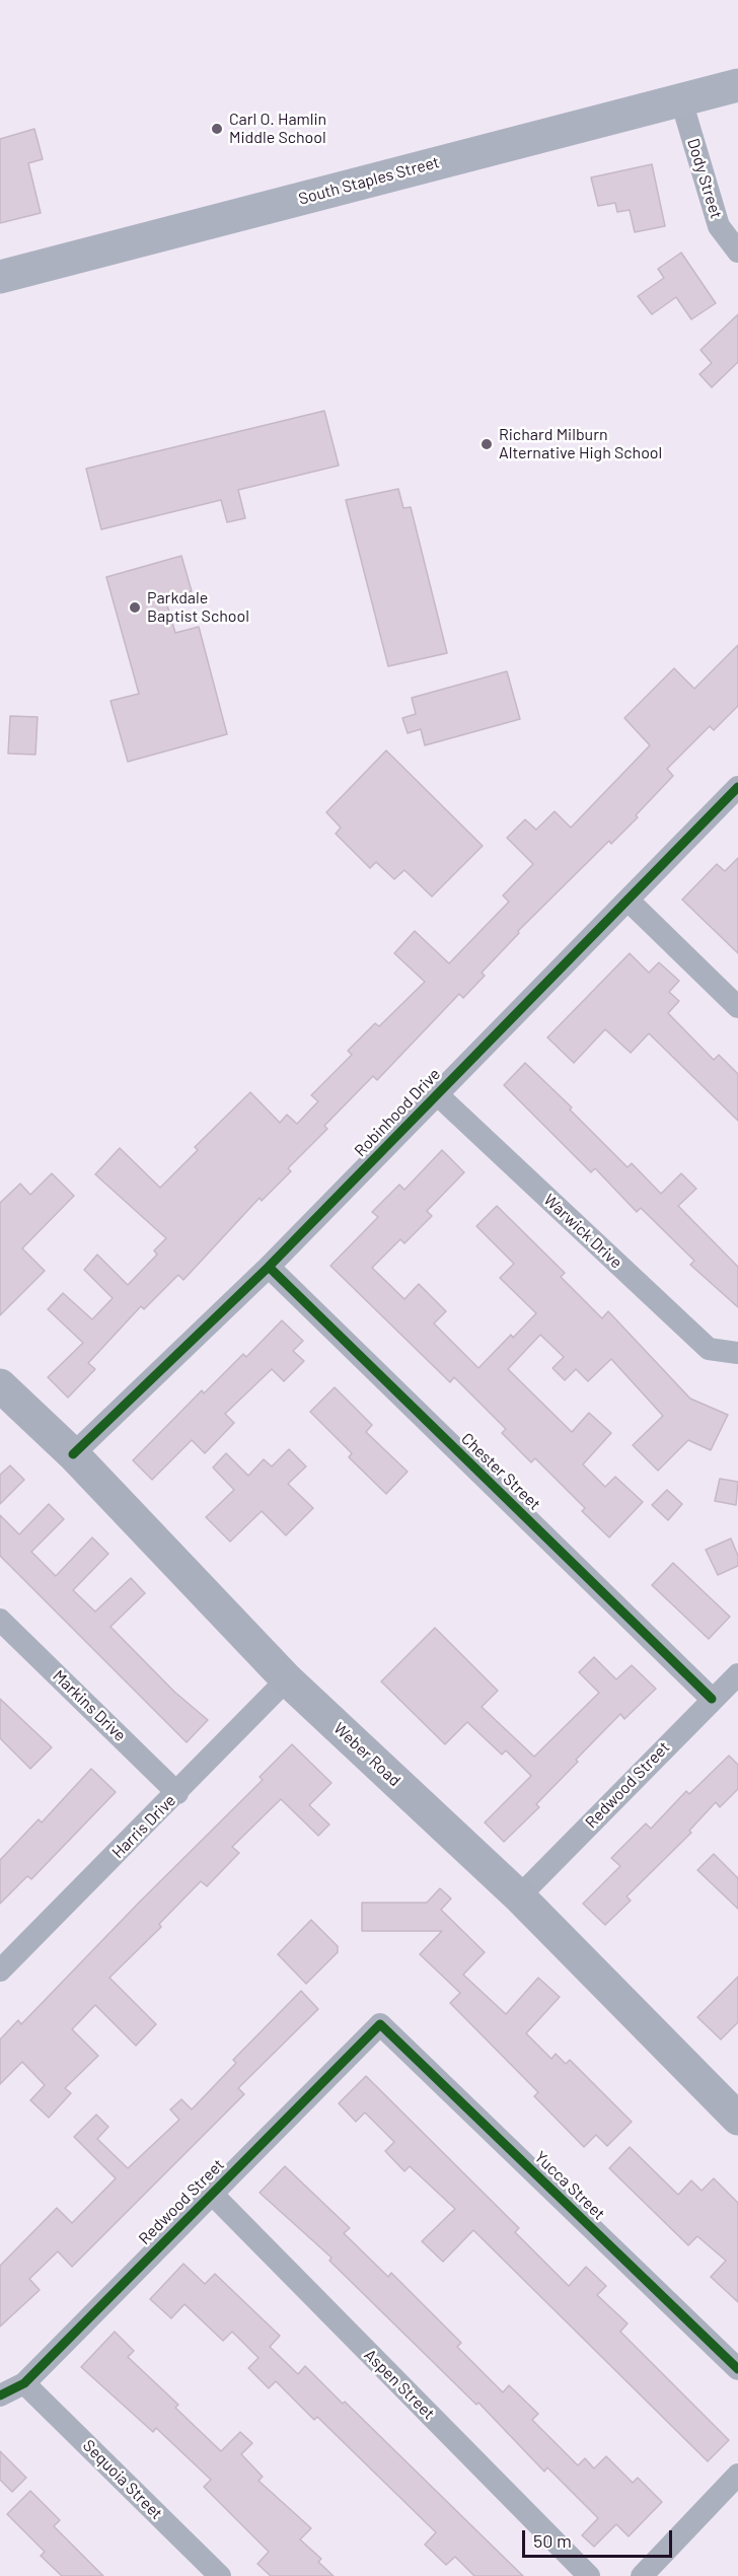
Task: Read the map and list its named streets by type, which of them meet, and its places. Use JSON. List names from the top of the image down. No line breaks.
{"streets":{"main road":["South Staples Street","Weber Road"],"street":["Dody Street","Robinhood Drive","Warwick Drive","Chester Street","Markins Drive","Redwood Street","Harris Drive","Yucca Street","Aspen Street","Sequoia Street"]},"crossings":[["Dody Street","South Staples Street"],["Robinhood Drive","Warwick Drive"],["Robinhood Drive","Chester Street"],["Robinhood Drive","Weber Road"],["Chester Street","Redwood Street"],["Markins Drive","Harris Drive"],["Weber Road","Redwood Street"],["Weber Road","Harris Drive"],["Redwood Street","Yucca Street"],["Redwood Street","Aspen Street"],["Redwood Street","Sequoia Street"]],"places":["Carl O. Hamlin Middle School","Richard Milburn Alternative High School","Parkdale Baptist School"],"scale_bar":"50 m"}
